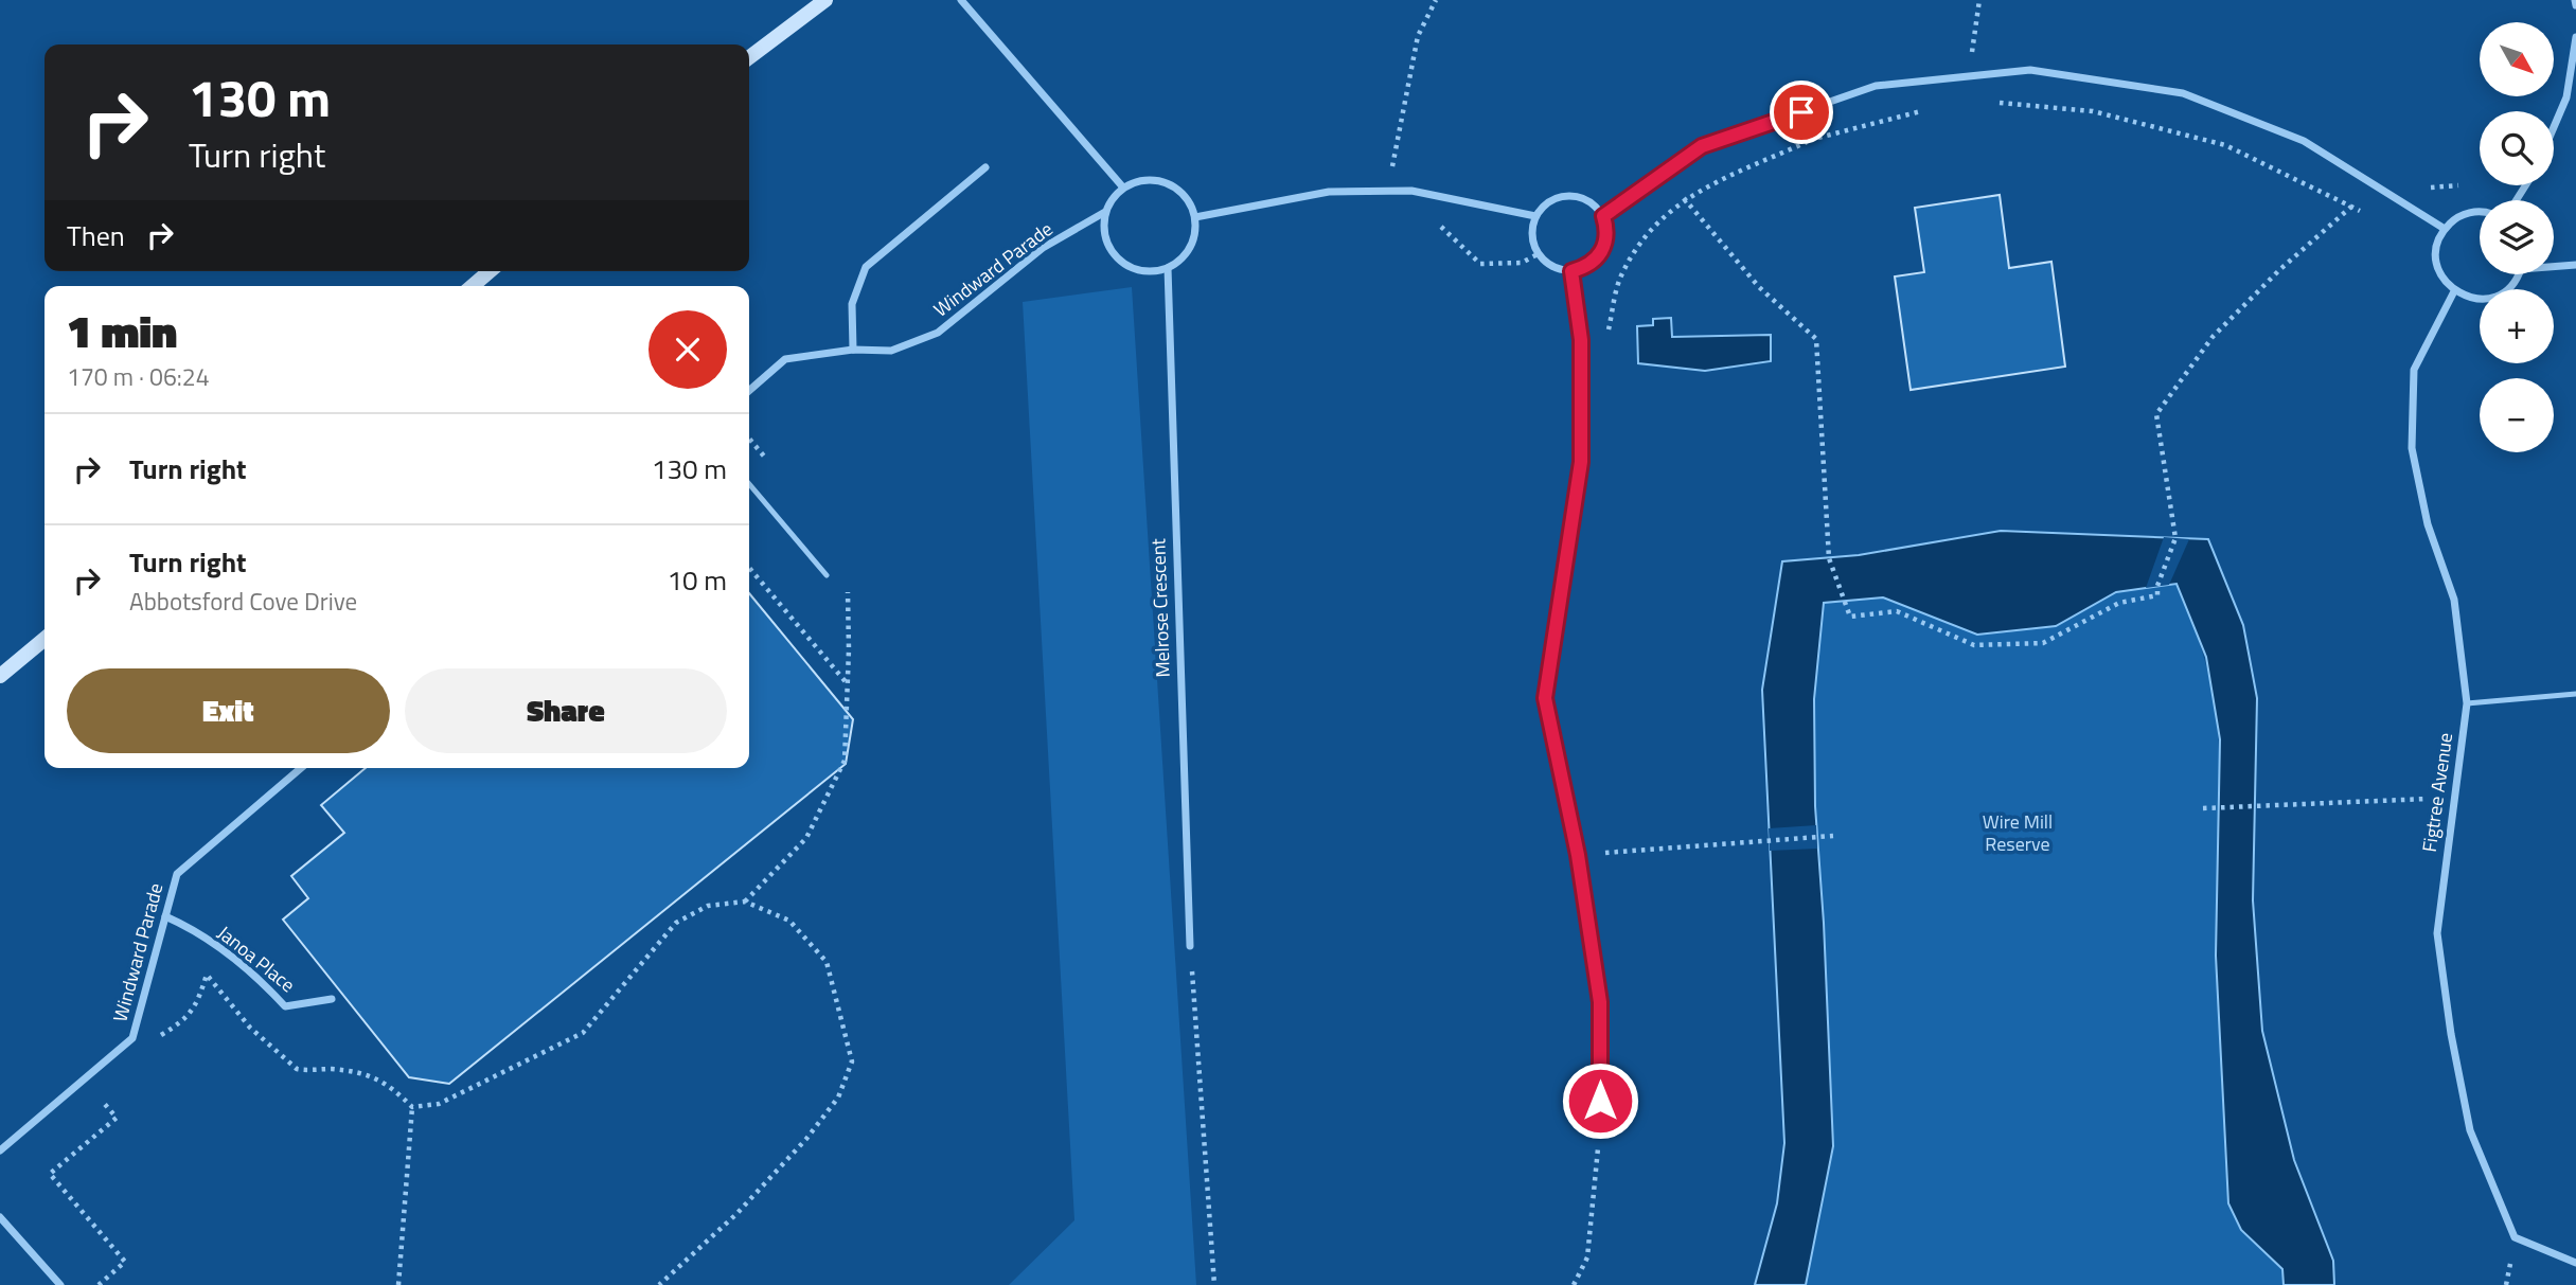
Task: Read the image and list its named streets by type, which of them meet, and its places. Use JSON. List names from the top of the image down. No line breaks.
{"streets":{"street":["Windward Parade","Melrose Crescent","Figtree Avenue","Janoa Place"]},"crossings":[["Windward Parade","Melrose Crescent"],["Windward Parade","Janoa Place"]],"parks":["Wire Mill Reserve"],"north":"bottom right","page":{"map_buttons":["+","−"],"turn":["130 m","Turn right"],"then":"Then","heading":["1 min","170 m · 06:24"],"list":[{"name":"Turn right","value":"130 m"},{"name":"Turn right","note":"Abbotsford Cove Drive","value":"10 m"}],"buttons":["Exit","Share"]}}
